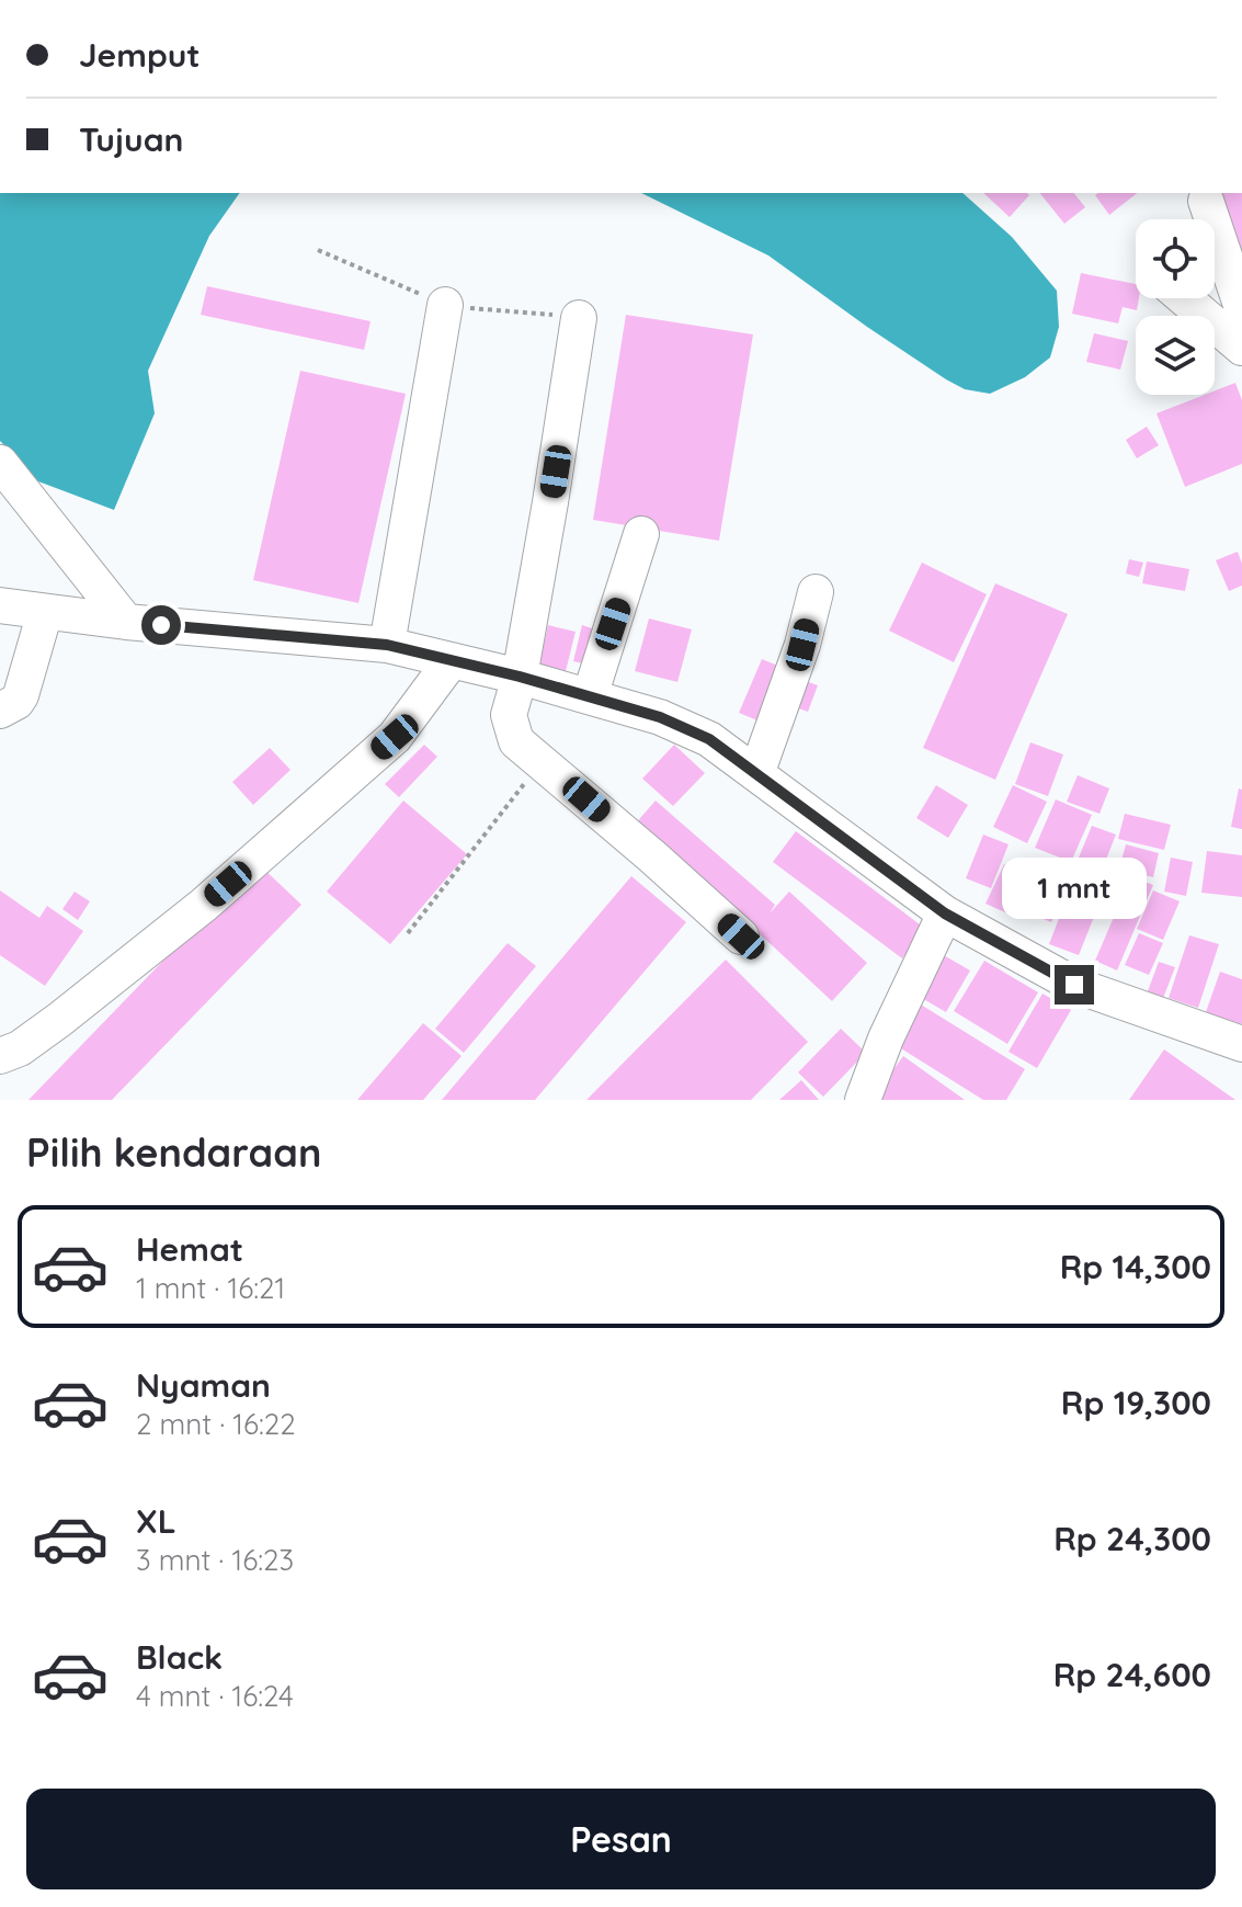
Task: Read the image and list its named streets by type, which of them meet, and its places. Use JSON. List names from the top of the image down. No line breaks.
{"page":{"banner":["Jemput","Tujuan"],"bubble":"1 mnt","heading":"Pilih kendaraan","list":[{"name":"Hemat","note":"1 mnt · 16:21","value":"Rp 14,300"},{"name":"Nyaman","note":"2 mnt · 16:22","value":"Rp 19,300"},{"name":"XL","note":"3 mnt · 16:23","value":"Rp 24,300"},{"name":"Black","note":"4 mnt · 16:24","value":"Rp 24,600"}],"buttons":"Pesan"}}
